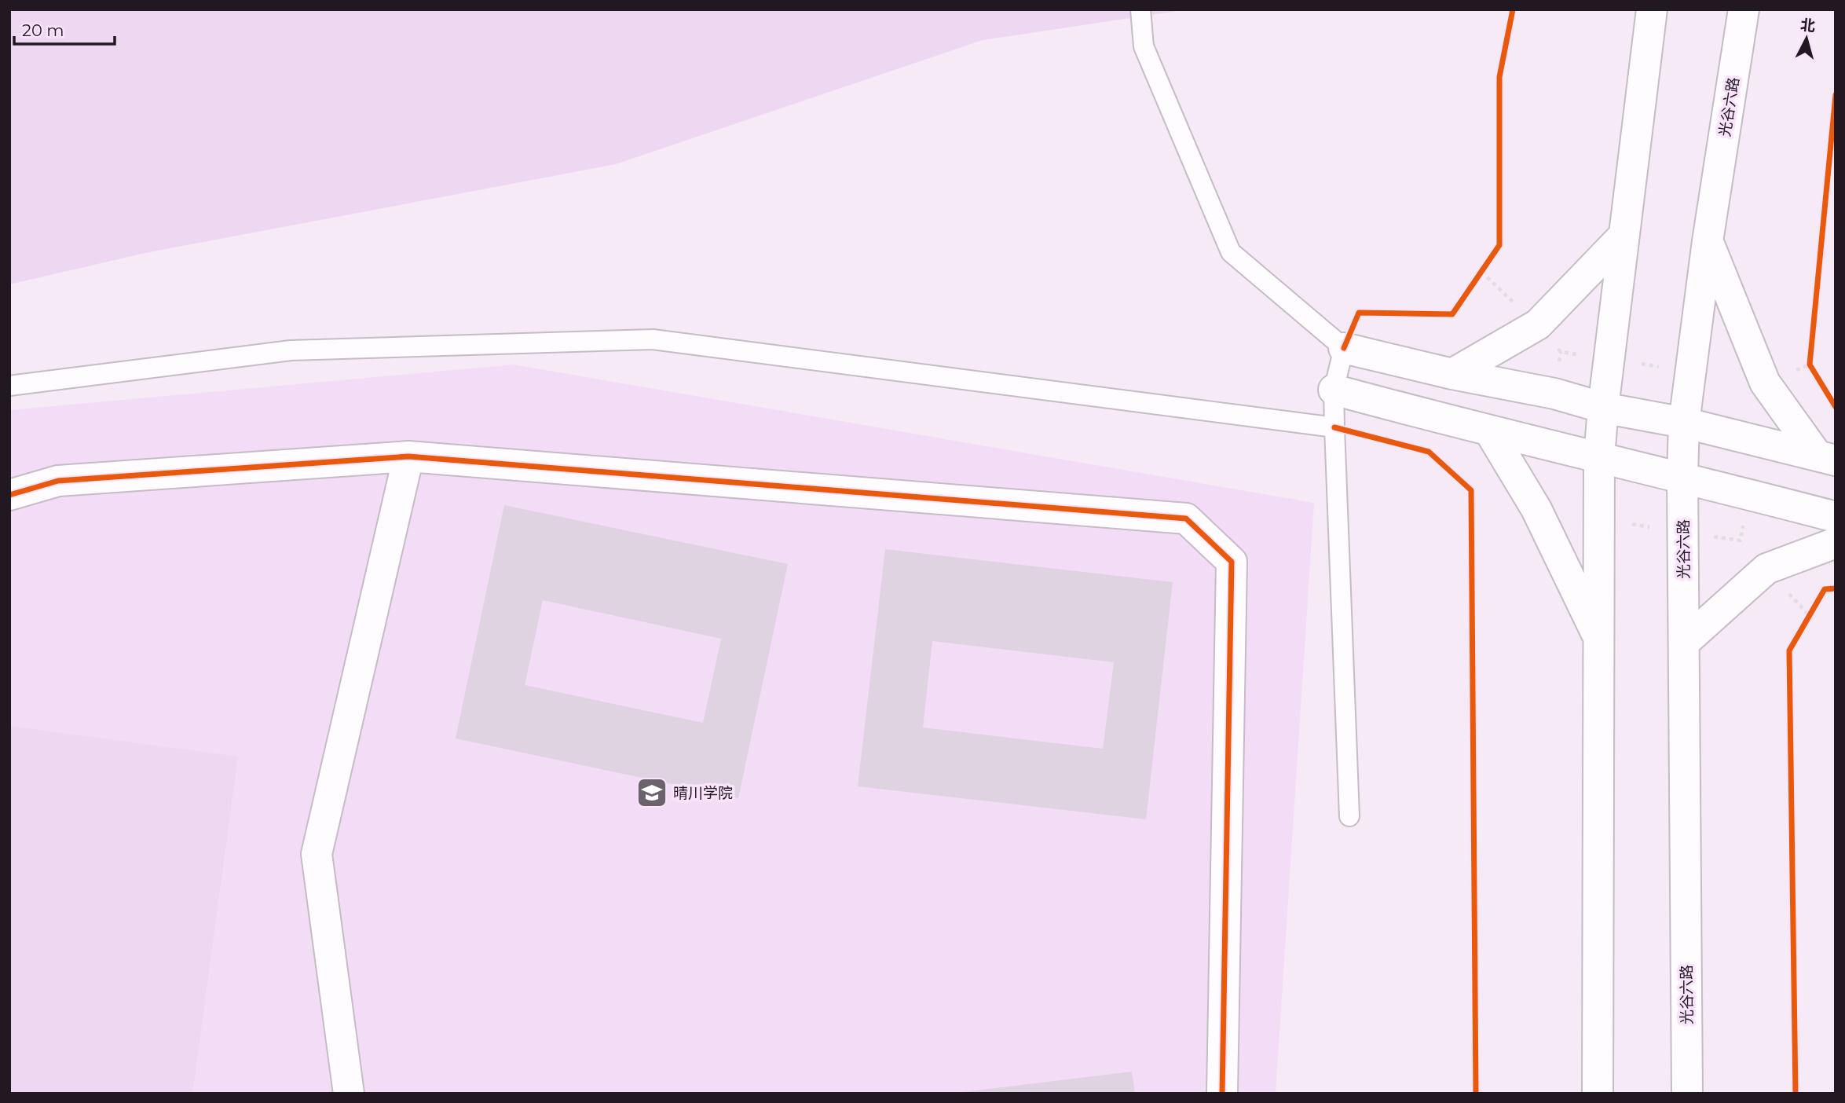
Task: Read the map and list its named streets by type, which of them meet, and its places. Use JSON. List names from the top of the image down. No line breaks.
{"streets":{"street":["光谷六路"]},"places":{"school or university":["晴川学院"]},"scale_bar":"20 m","north":"top"}
